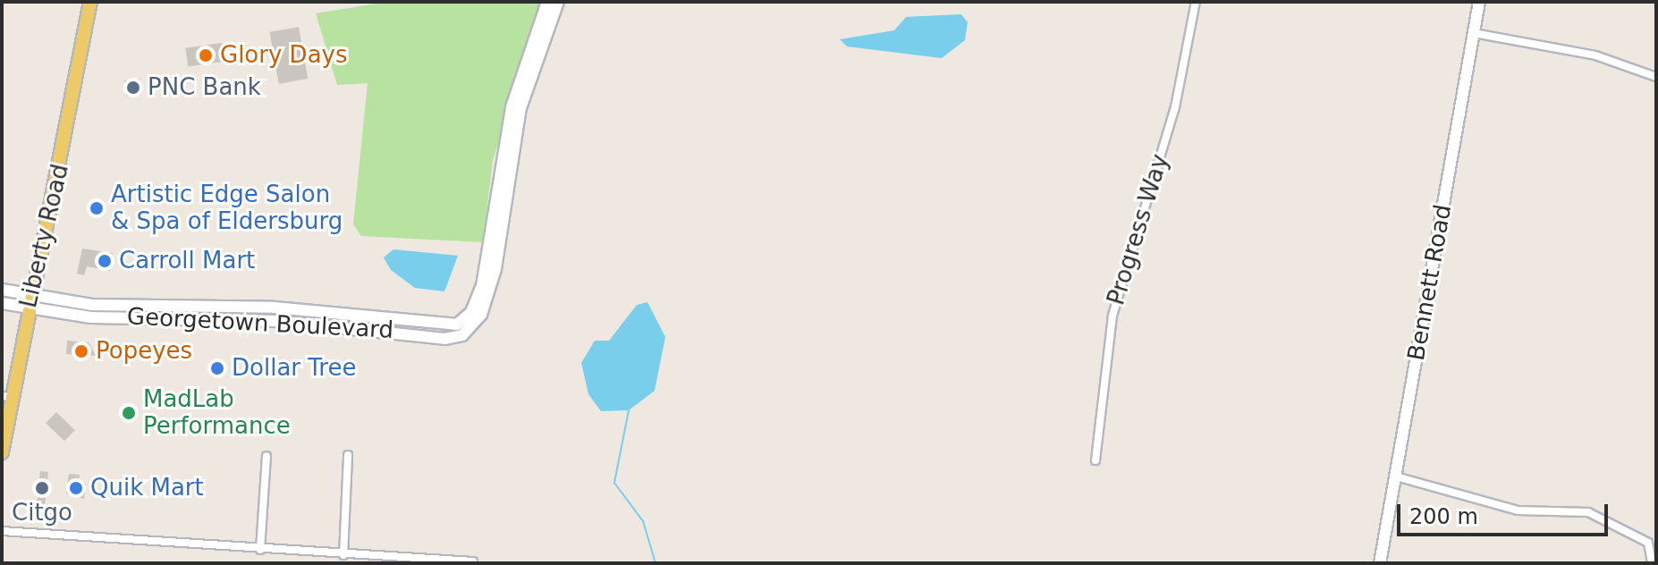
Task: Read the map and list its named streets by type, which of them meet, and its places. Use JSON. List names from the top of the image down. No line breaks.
{"streets":{"main road":["Liberty Road"],"street":["Progress Way","Bennett Road","Georgetown Boulevard"]},"crossings":[["Liberty Road","Georgetown Boulevard"]],"places":["Glory Days","PNC Bank","Artistic Edge Salon & Spa of Eldersburg","Carroll Mart","Popeyes","Dollar Tree","MadLab Performance","Citgo","Quik Mart"],"scale_bar":"200 m"}
